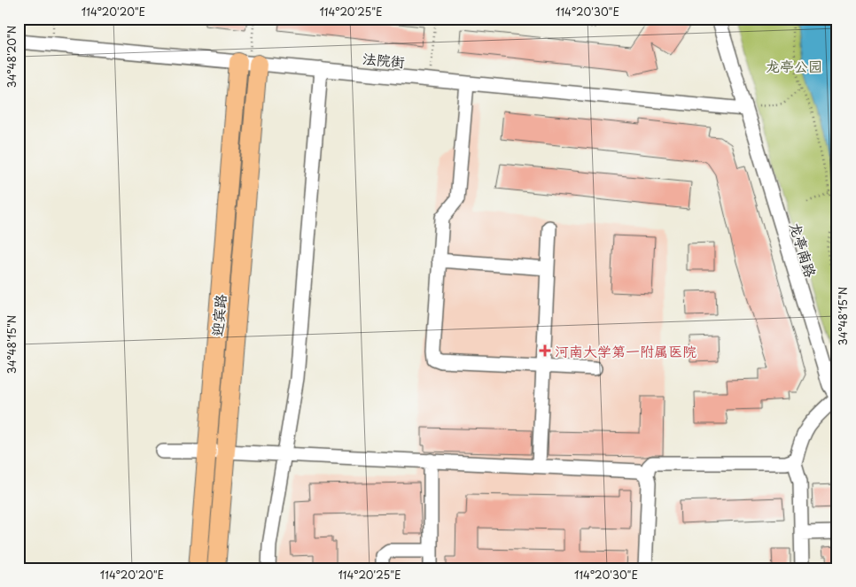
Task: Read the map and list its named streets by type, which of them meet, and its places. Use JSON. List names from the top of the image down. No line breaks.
{"streets":{"main road":["迎宾路"],"street":["法院街","龙亭南路"]},"crossings":[["法院街","龙亭南路"],["法院街","迎宾路"]],"parks":["龙亭公园"],"places":{"health":["河南大学第一附属医院"]},"coordinates":["114°20'20\"E","114°20'25\"E","114°20'30\"E","34°48'20\"N","34°48'15\"N"]}
